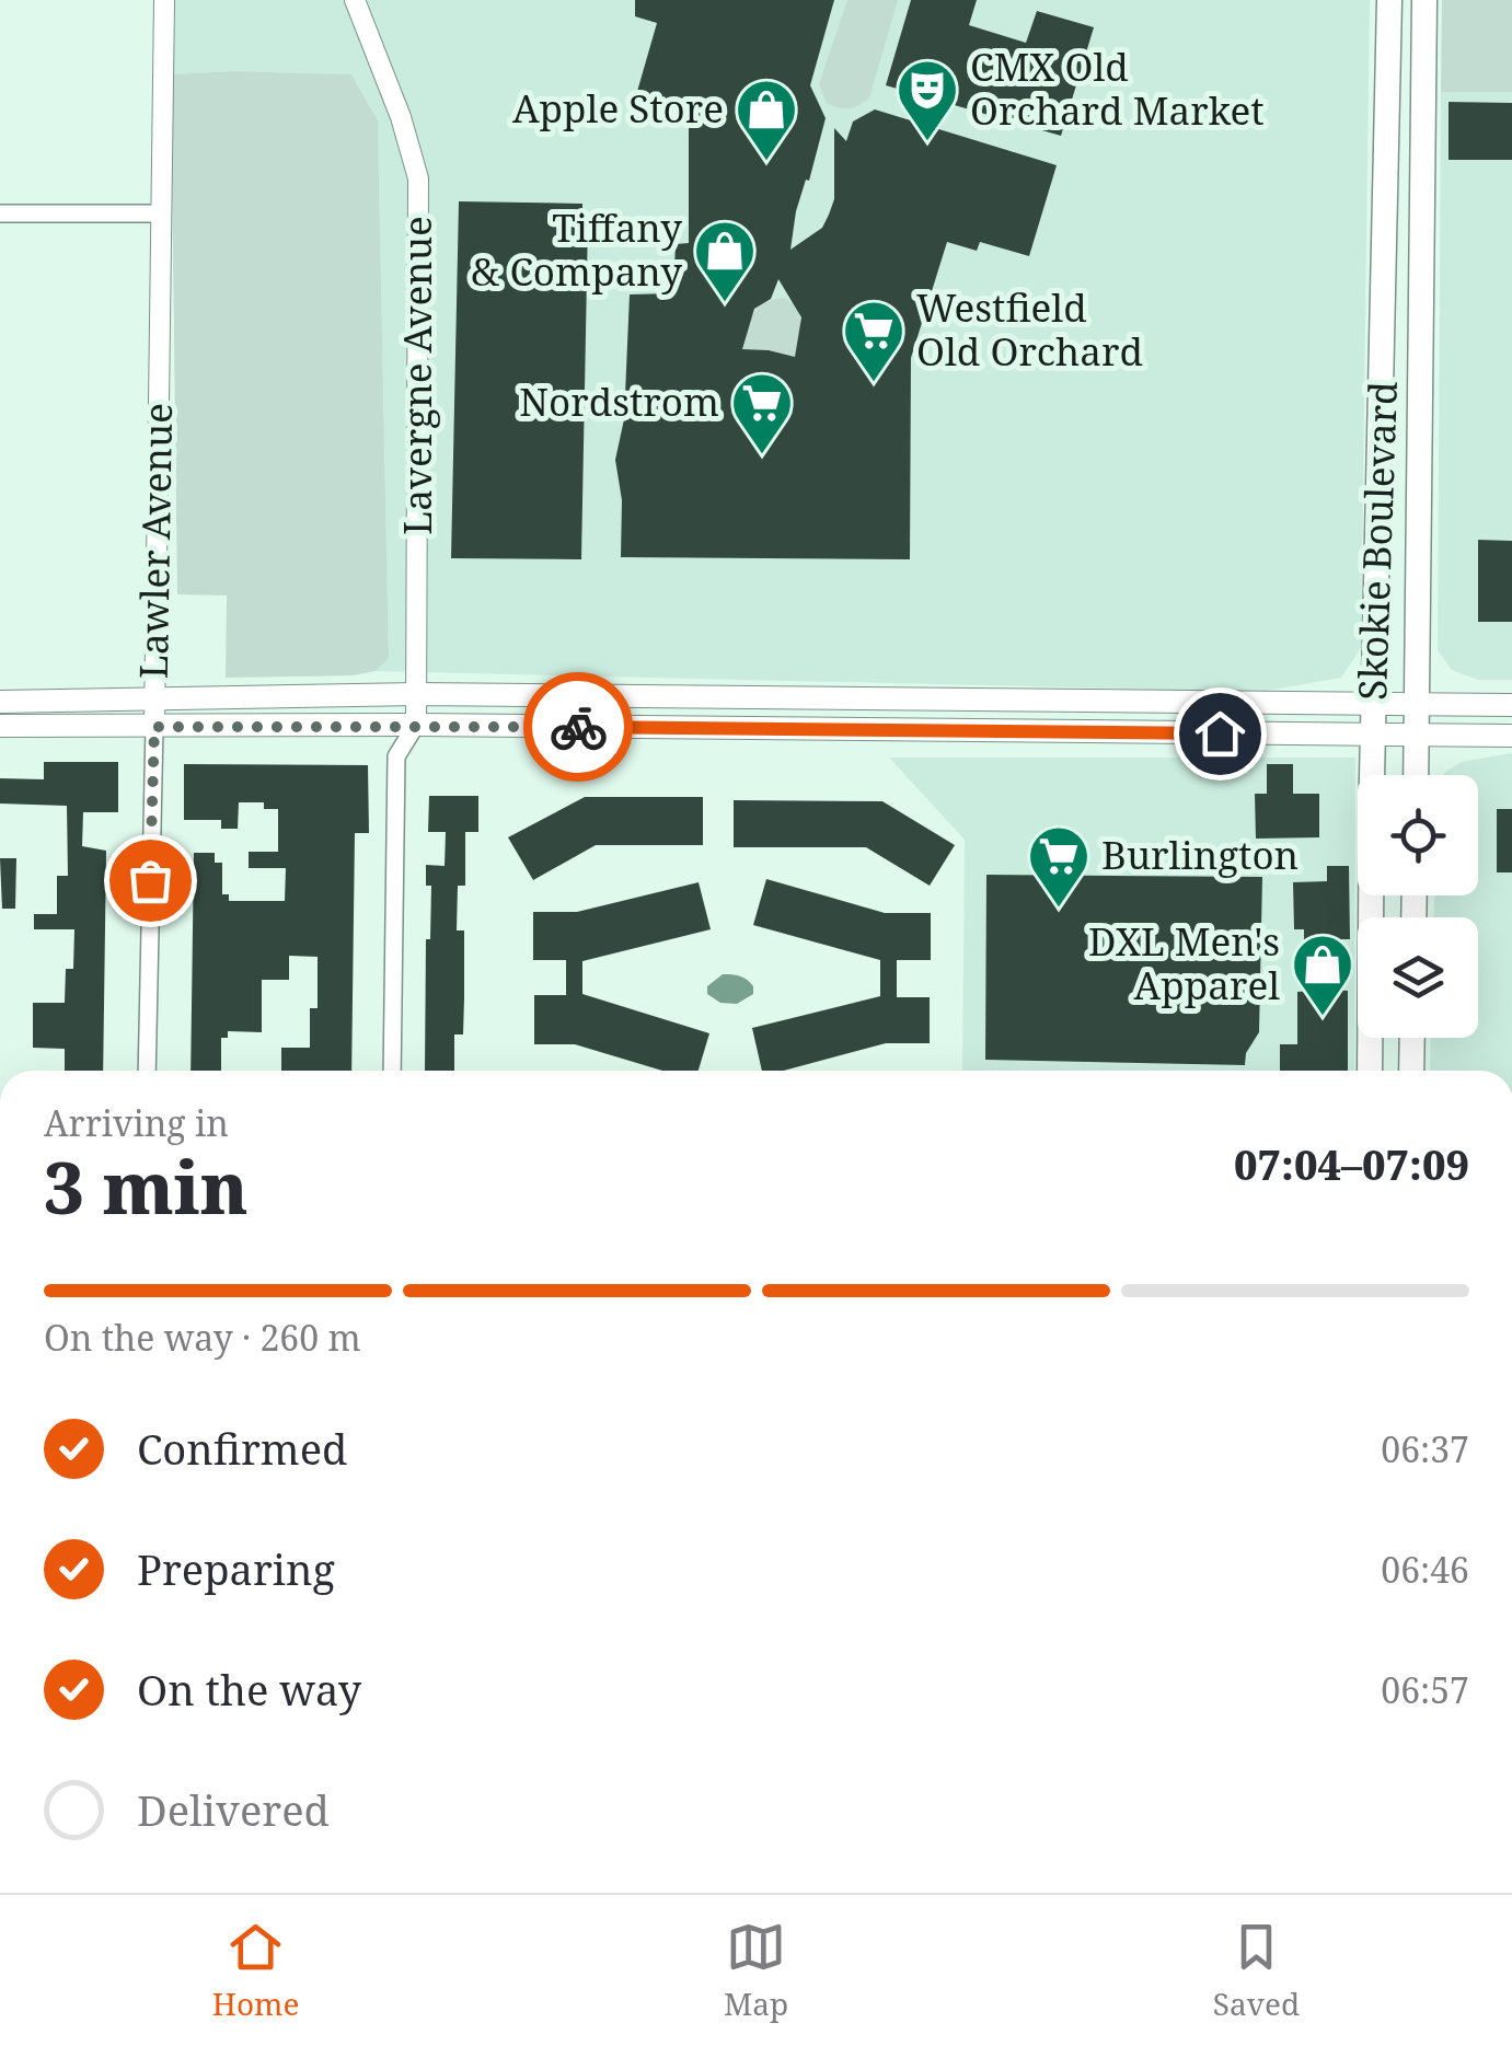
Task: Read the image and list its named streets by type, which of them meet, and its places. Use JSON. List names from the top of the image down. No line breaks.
{"streets":{"main road":["Skokie Boulevard"],"street":["Lavergne Avenue","Lawler Avenue"]},"places":{"theatre":["CMX Old Orchard Market"],"shop":["Apple Store","Tiffany & Company","DXL Men's Apparel"],"supermarket":["Westfield Old Orchard","Nordstrom","Burlington"]},"page":{"heading":["3 min","Arriving in","07:04–07:09"],"bar":"On the way · 260 m","list":[["Confirmed","06:37"],["Preparing","06:46"],["On the way","06:57"],"Delivered"],"tabs":["Home","Map","Saved"]}}
